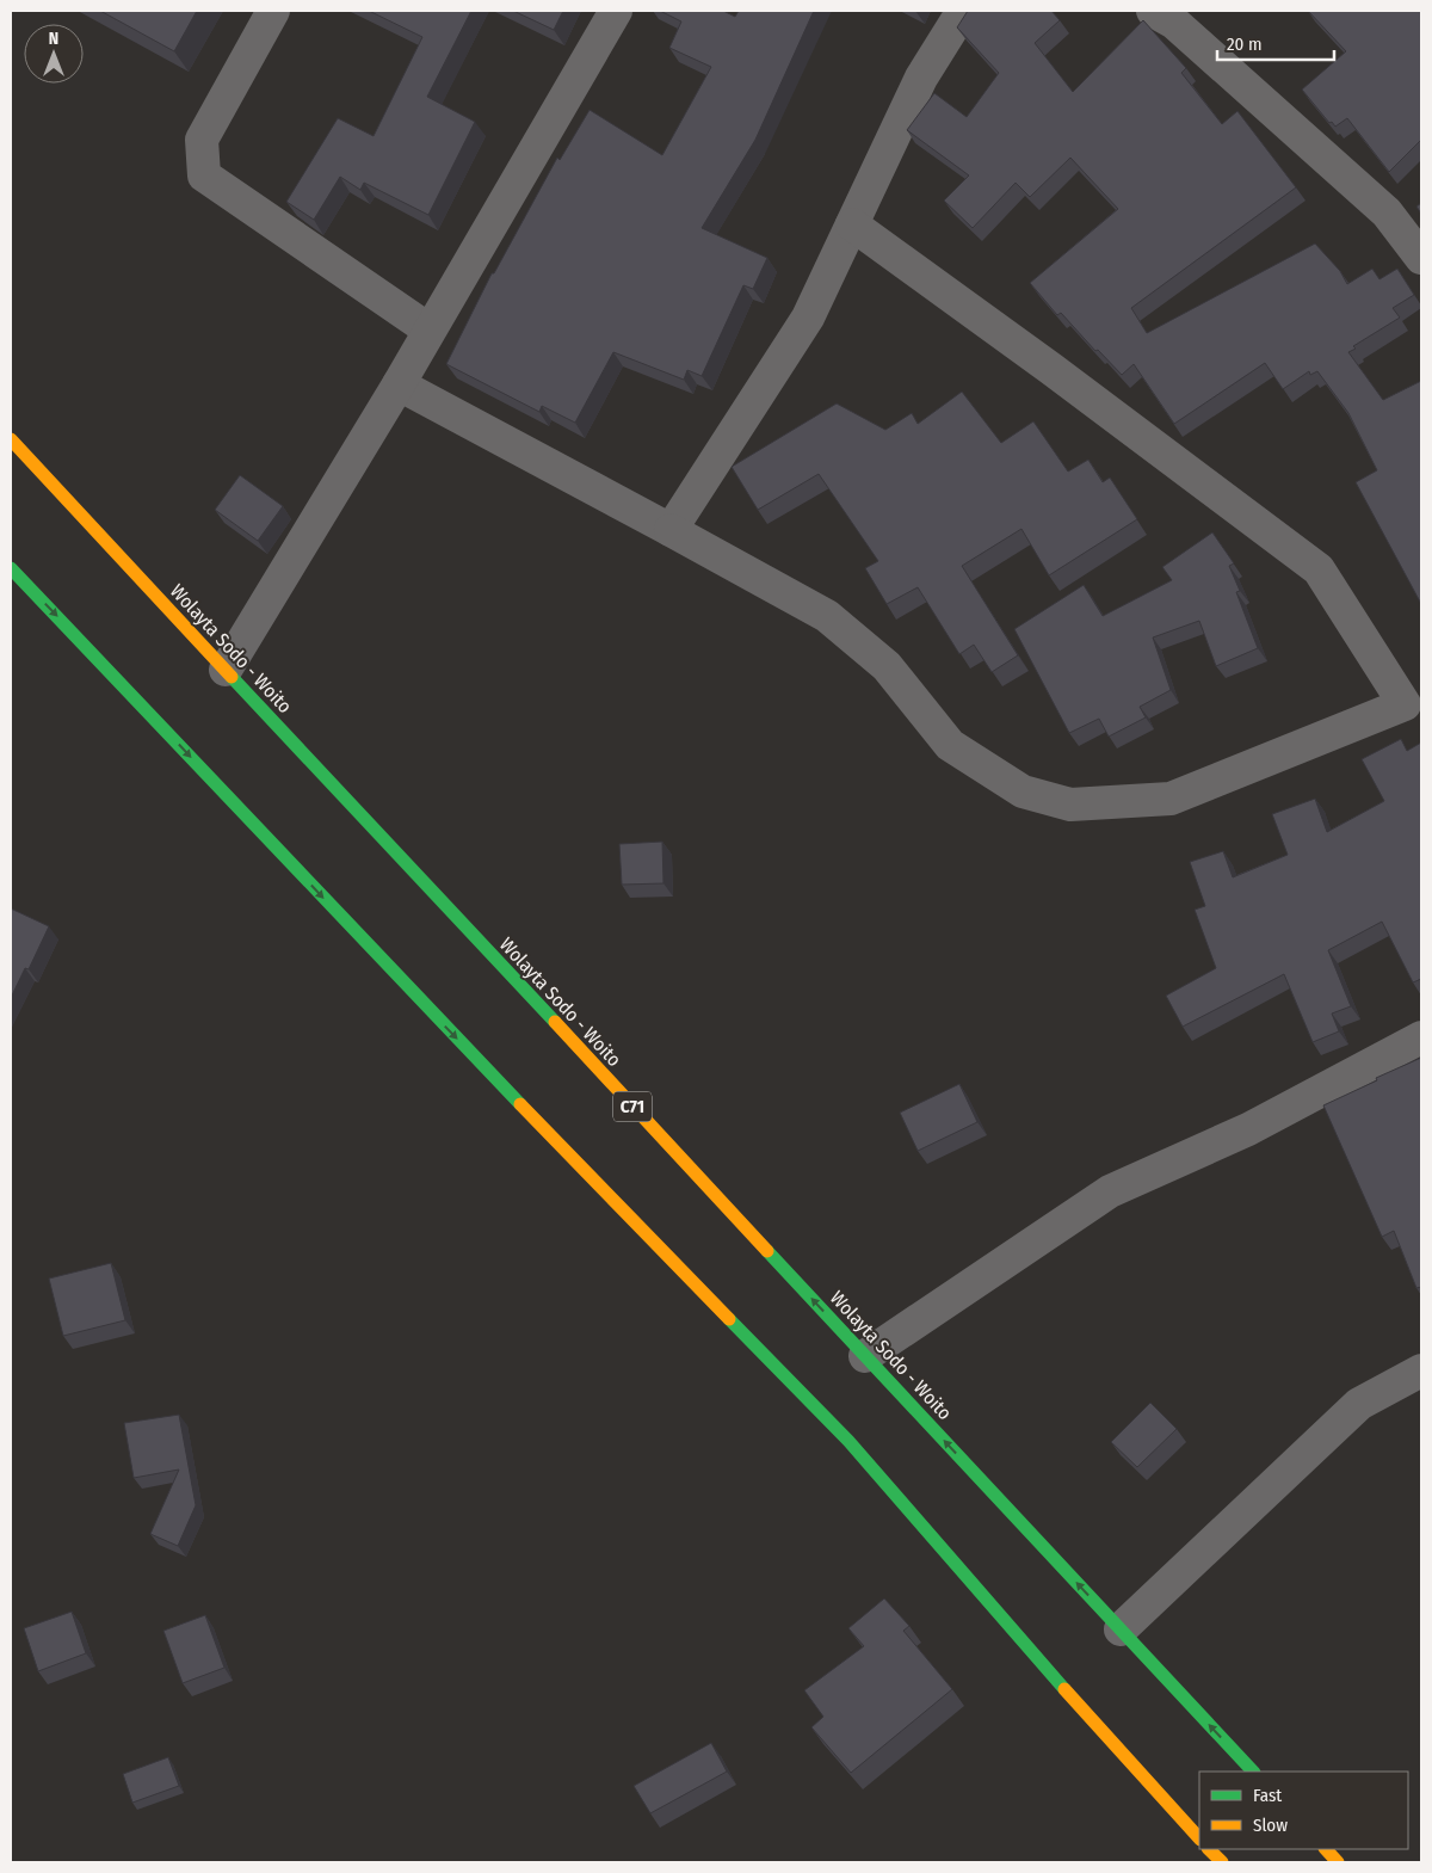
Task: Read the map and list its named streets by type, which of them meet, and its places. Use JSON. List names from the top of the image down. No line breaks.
{"streets":{"highway":["Wolayta Sodo - Woito","C71"]},"legend":["Fast","Slow"],"scale_bar":"20 m","north":"top"}
